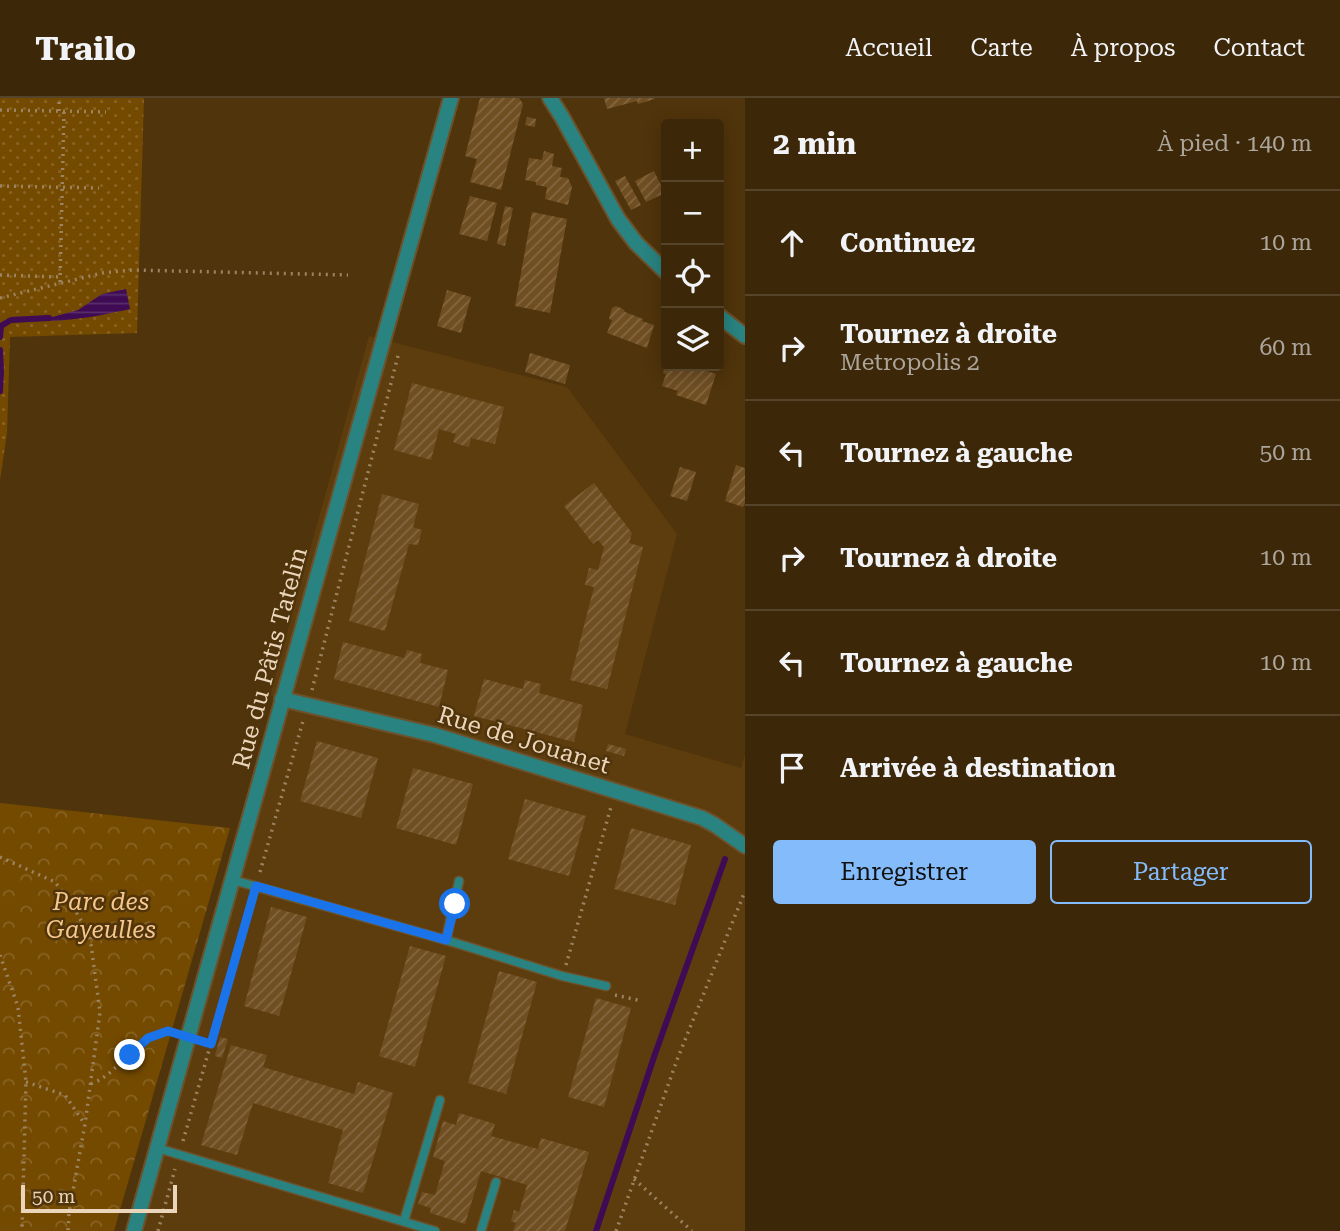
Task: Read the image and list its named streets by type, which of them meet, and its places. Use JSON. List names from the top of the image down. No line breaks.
{"streets":{"street":["Rue du Pâtis Tatelin","Rue de Jouanet"]},"crossings":[["Rue du Pâtis Tatelin","Rue de Jouanet"]],"parks":["Parc des Gayeulles"],"scale_bar":"50 m","page":{"header":"Trailo","nav":["Accueil","Carte","À propos","Contact"],"heading":["2 min","À pied · 140 m"],"map_buttons":["+","−"],"list":[["Continuez","10 m"],["Tournez à droite","Metropolis 2","60 m"],["Tournez à gauche","50 m"],["Tournez à droite","10 m"],["Tournez à gauche","10 m"],"Arrivée à destination"],"buttons":["Enregistrer","Partager"],"scale":"50 m"}}
